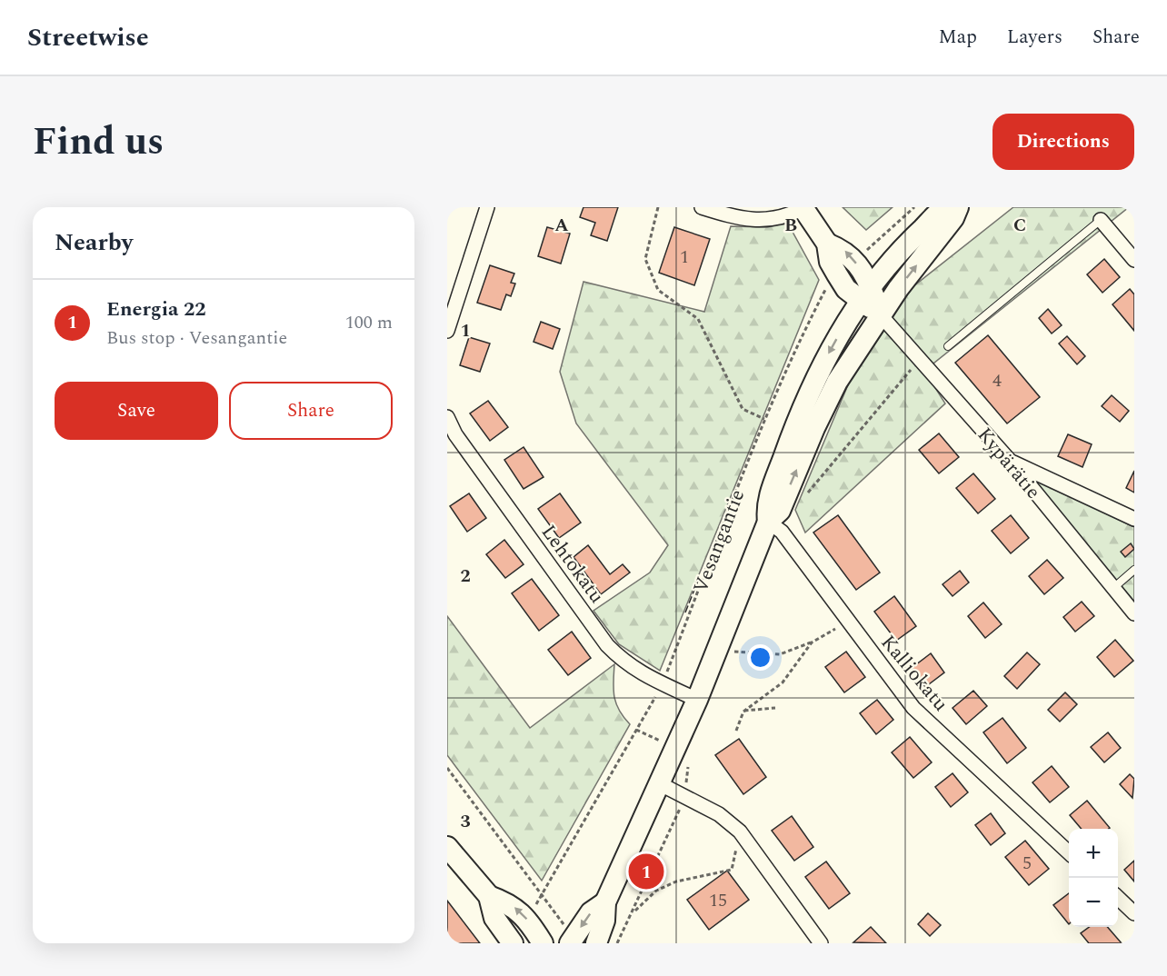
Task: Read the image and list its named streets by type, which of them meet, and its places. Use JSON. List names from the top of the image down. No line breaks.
{"streets":{"main road":["Kypärätie","Vesangantie"],"street":["Lehtokatu","Kalliokatu"]},"crossings":[["Kypärätie","Vesangantie"],["Vesangantie","Lehtokatu"],["Vesangantie","Kalliokatu"]],"house_numbers":["1","4","5","15"],"page":{"header":"Streetwise","nav":["Map","Layers","Share"],"title":"Find us","buttons":["Directions",["Save","Share"]],"heading":"Nearby","list":[{"mark":"1","name":"Energia 22","note":"Bus stop · Vesangantie","value":"100 m"}],"map_buttons":["+","−"],"pins":"1"},"grid":{"columns":["A","B","C"],"rows":["1","2","3"]}}
